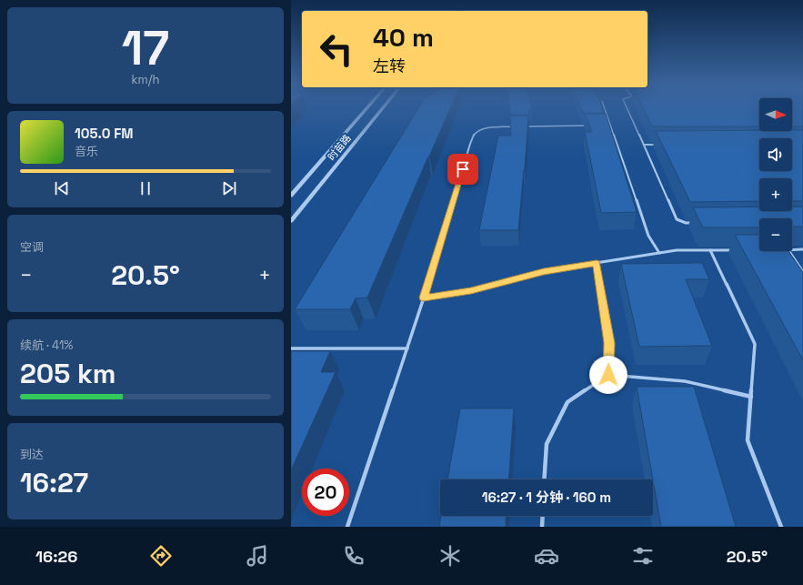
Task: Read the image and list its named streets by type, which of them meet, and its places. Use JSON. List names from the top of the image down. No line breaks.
{"streets":{"street":["时苗路"]},"north":"right","page":{"tile":[["17","km/h"],"空调",["续航 · 41%","205 km"],["到达","16:27"]],"turn":["40 m","左转"],"map_buttons":["+","−"],"song":["105.0 FM","音乐"],"heat":["−","20.5°","+"],"limit":"20","trip":"16:27 · 1 分钟 · 160 m","tabs":["16:26","20.5°"]}}
